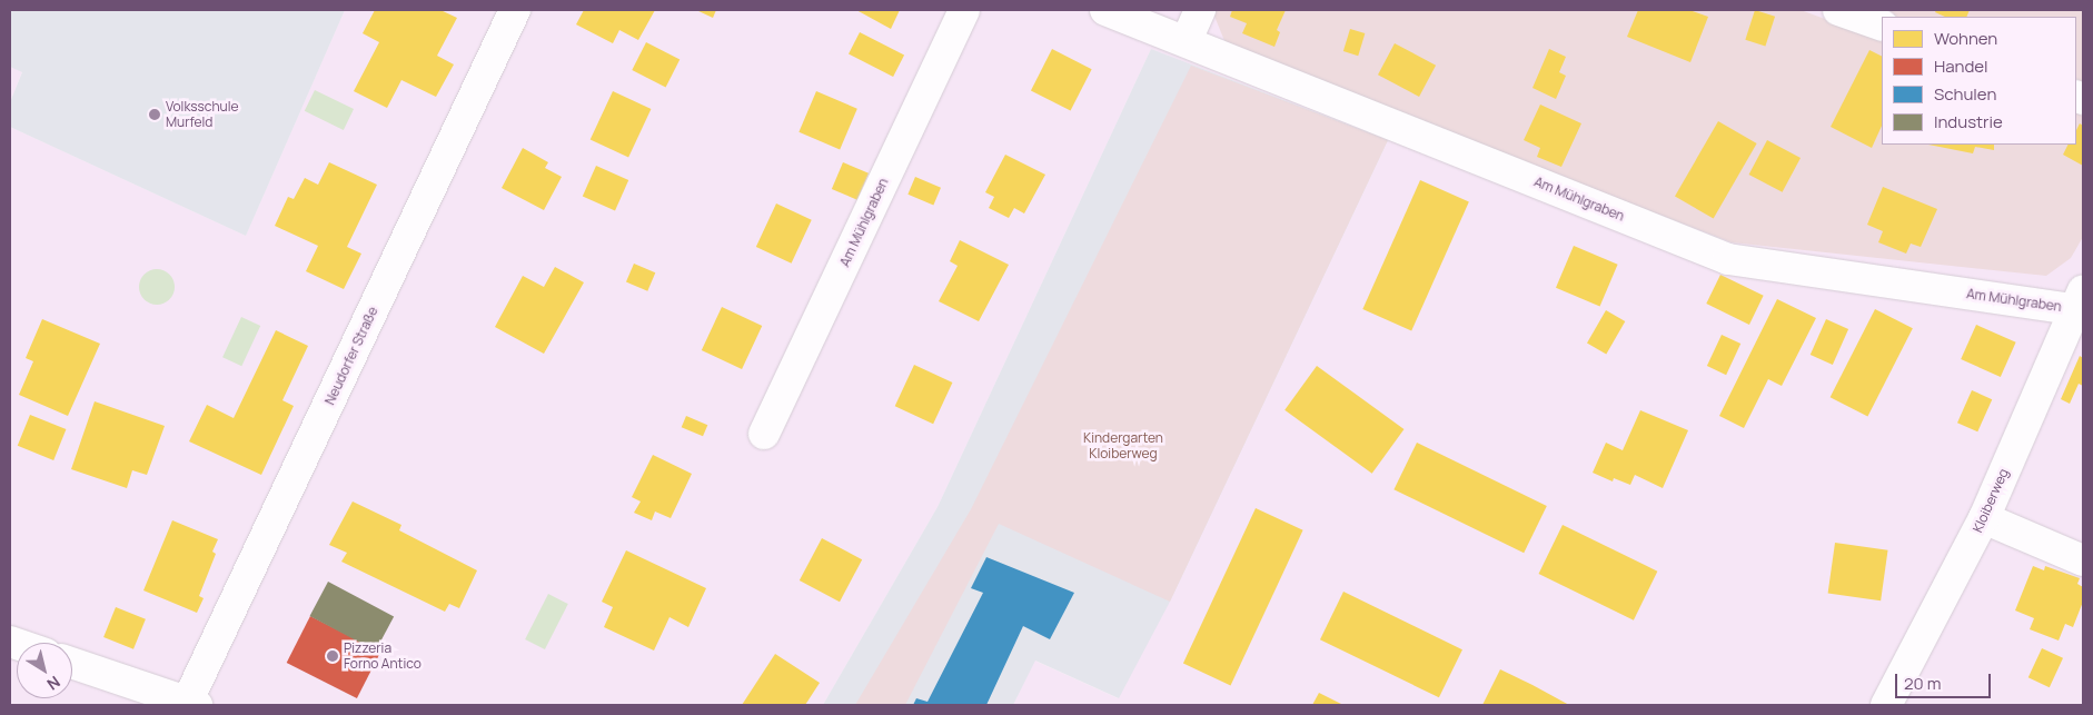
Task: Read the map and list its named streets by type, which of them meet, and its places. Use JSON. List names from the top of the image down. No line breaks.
{"streets":{"street":["Am Mühlgraben","Neudorfer Straße","Kloiberweg"]},"crossings":[["Am Mühlgraben","Kloiberweg"]],"parks":["Kindergarten Kloiberweg"],"places":["Volksschule Murfeld","Pizzeria Forno Antico"],"legend":["Wohnen","Handel","Schulen","Industrie"],"scale_bar":"20 m","north":"bottom right"}
